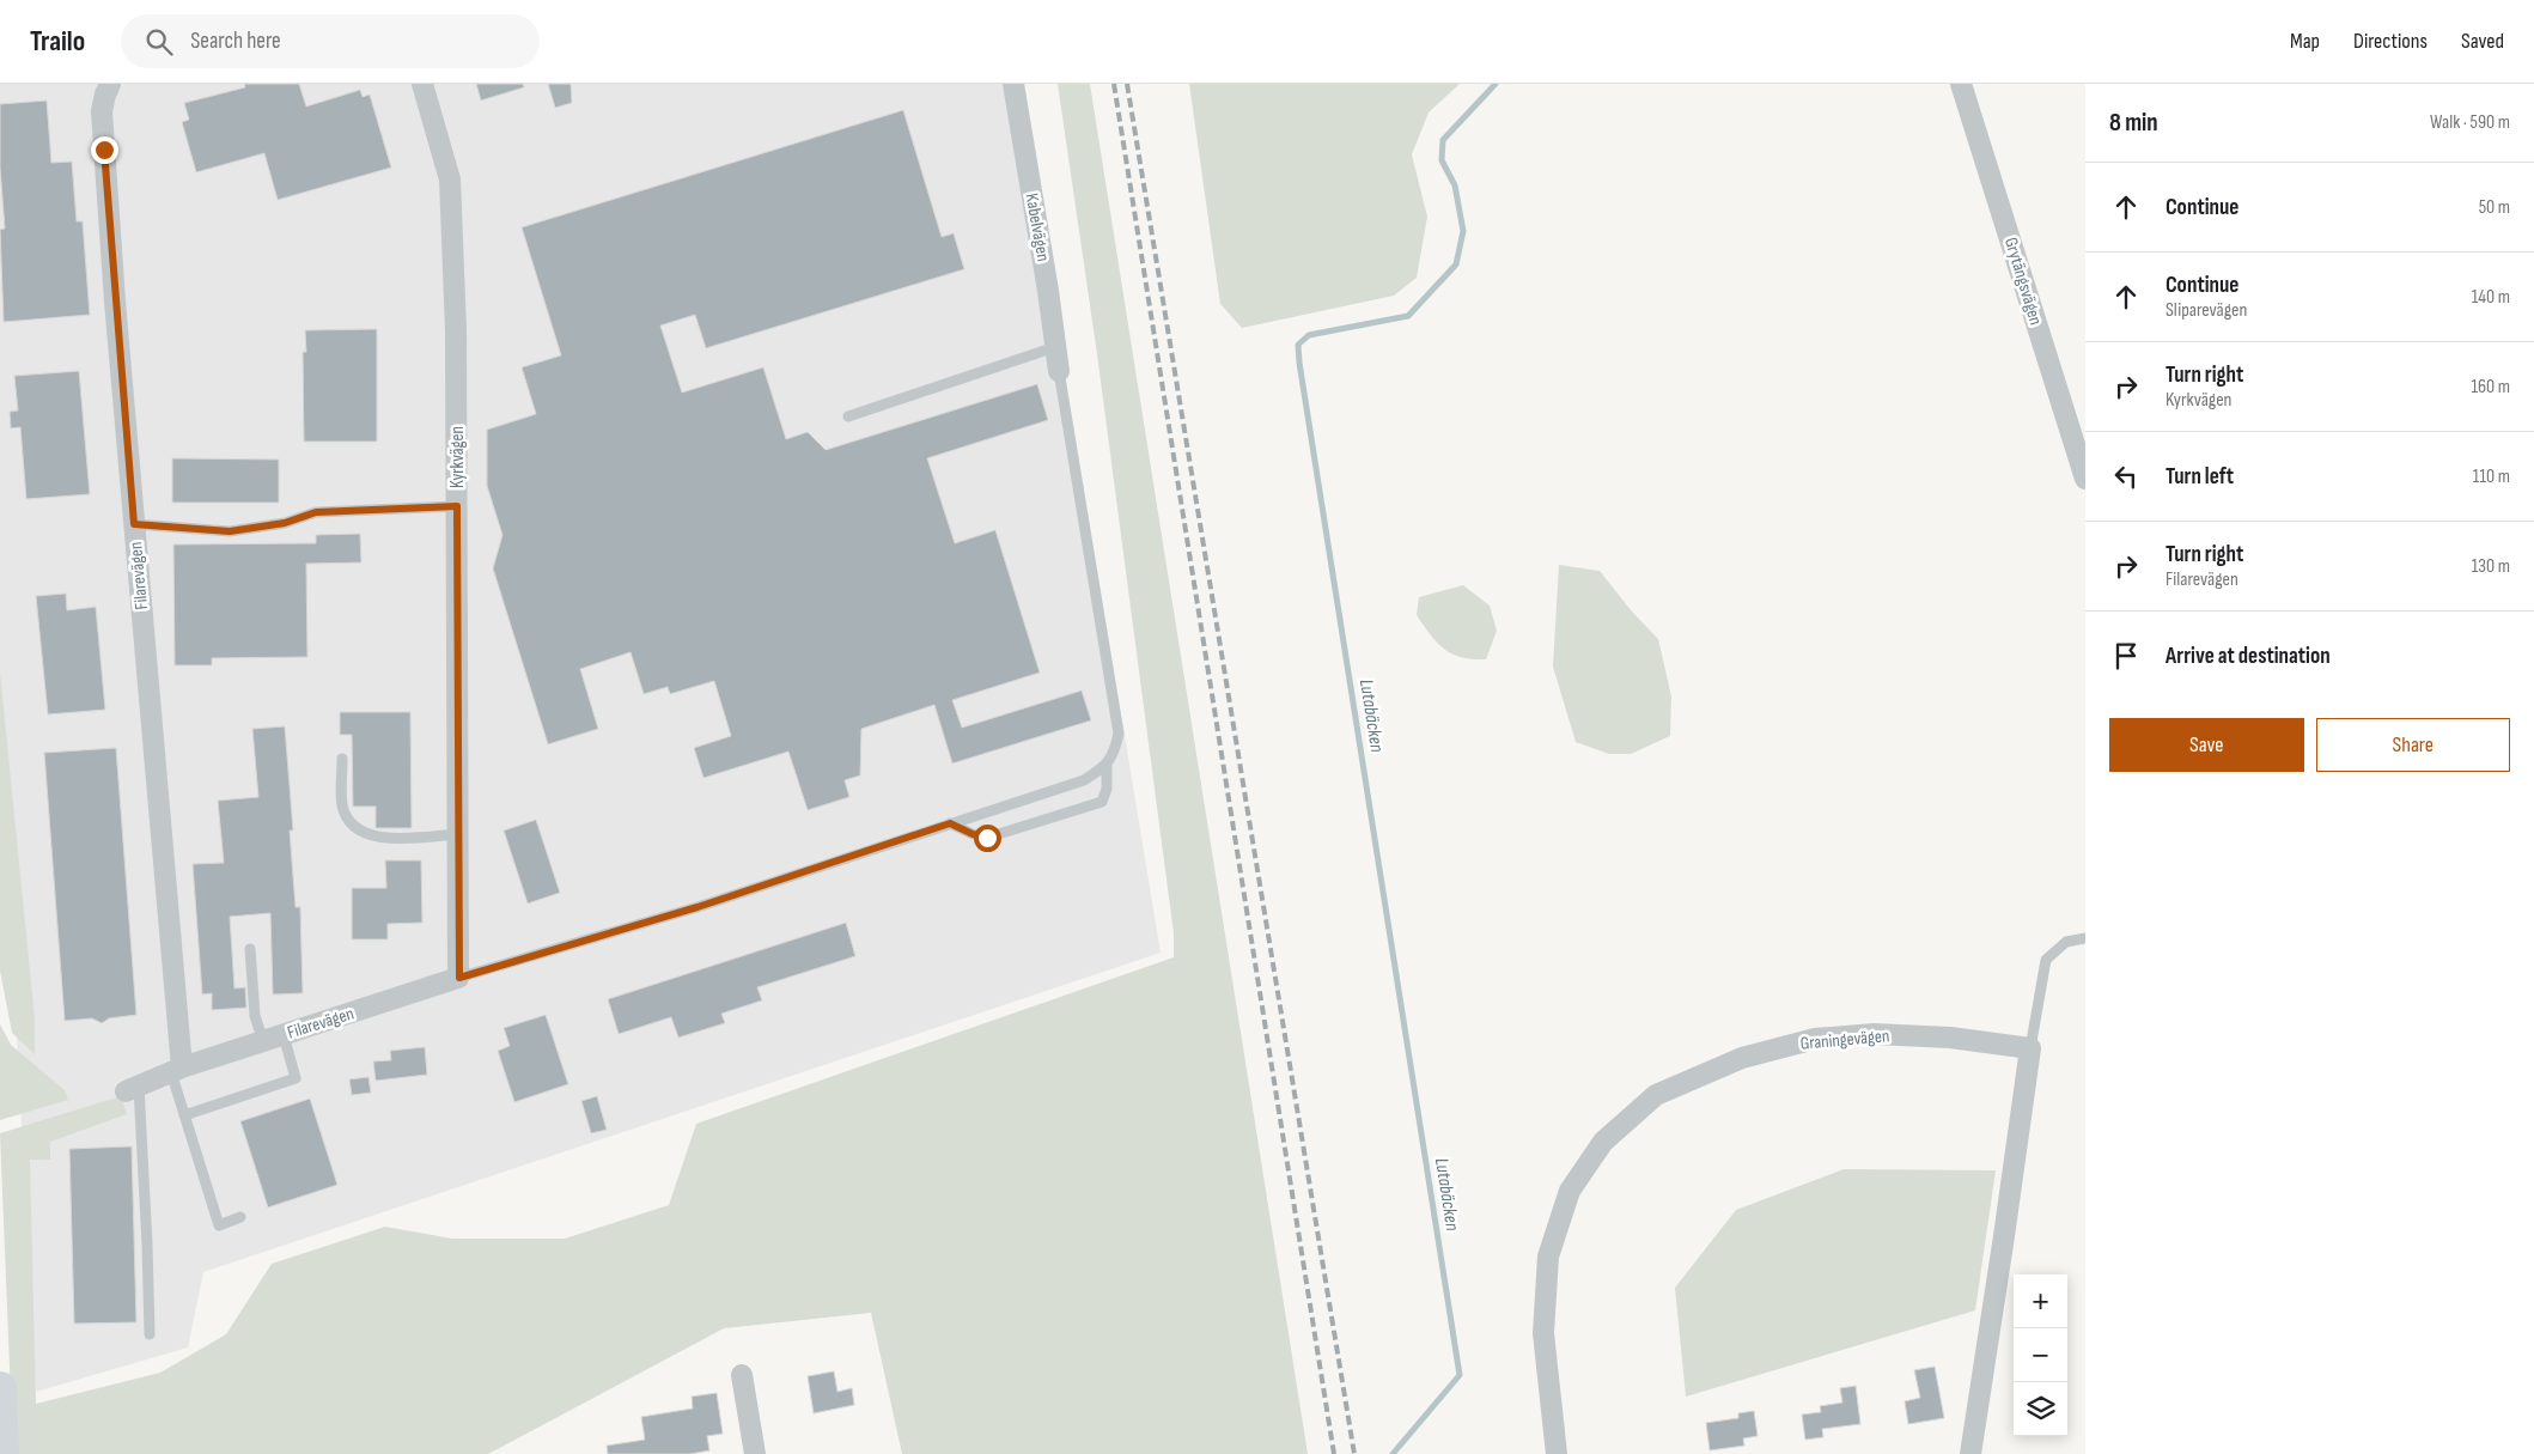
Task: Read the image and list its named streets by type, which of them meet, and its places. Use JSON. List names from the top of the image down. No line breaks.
{"streets":{"street":["Kabelvägen","Grytängsvägen","Kyrkvägen","Filarevägen","Graningevägen"]},"crossings":[["Kyrkvägen","Filarevägen"]],"water":["Lutabäcken"],"page":{"header":"Trailo","search":"Search here","nav":["Map","Directions","Saved"],"heading":["8 min","Walk · 590 m"],"list":[["Continue","50 m"],["Continue","Sliparevägen","140 m"],["Turn right","Kyrkvägen","160 m"],["Turn left","110 m"],["Turn right","Filarevägen","130 m"],"Arrive at destination"],"buttons":["Save","Share"],"map_buttons":["+","−"]}}
